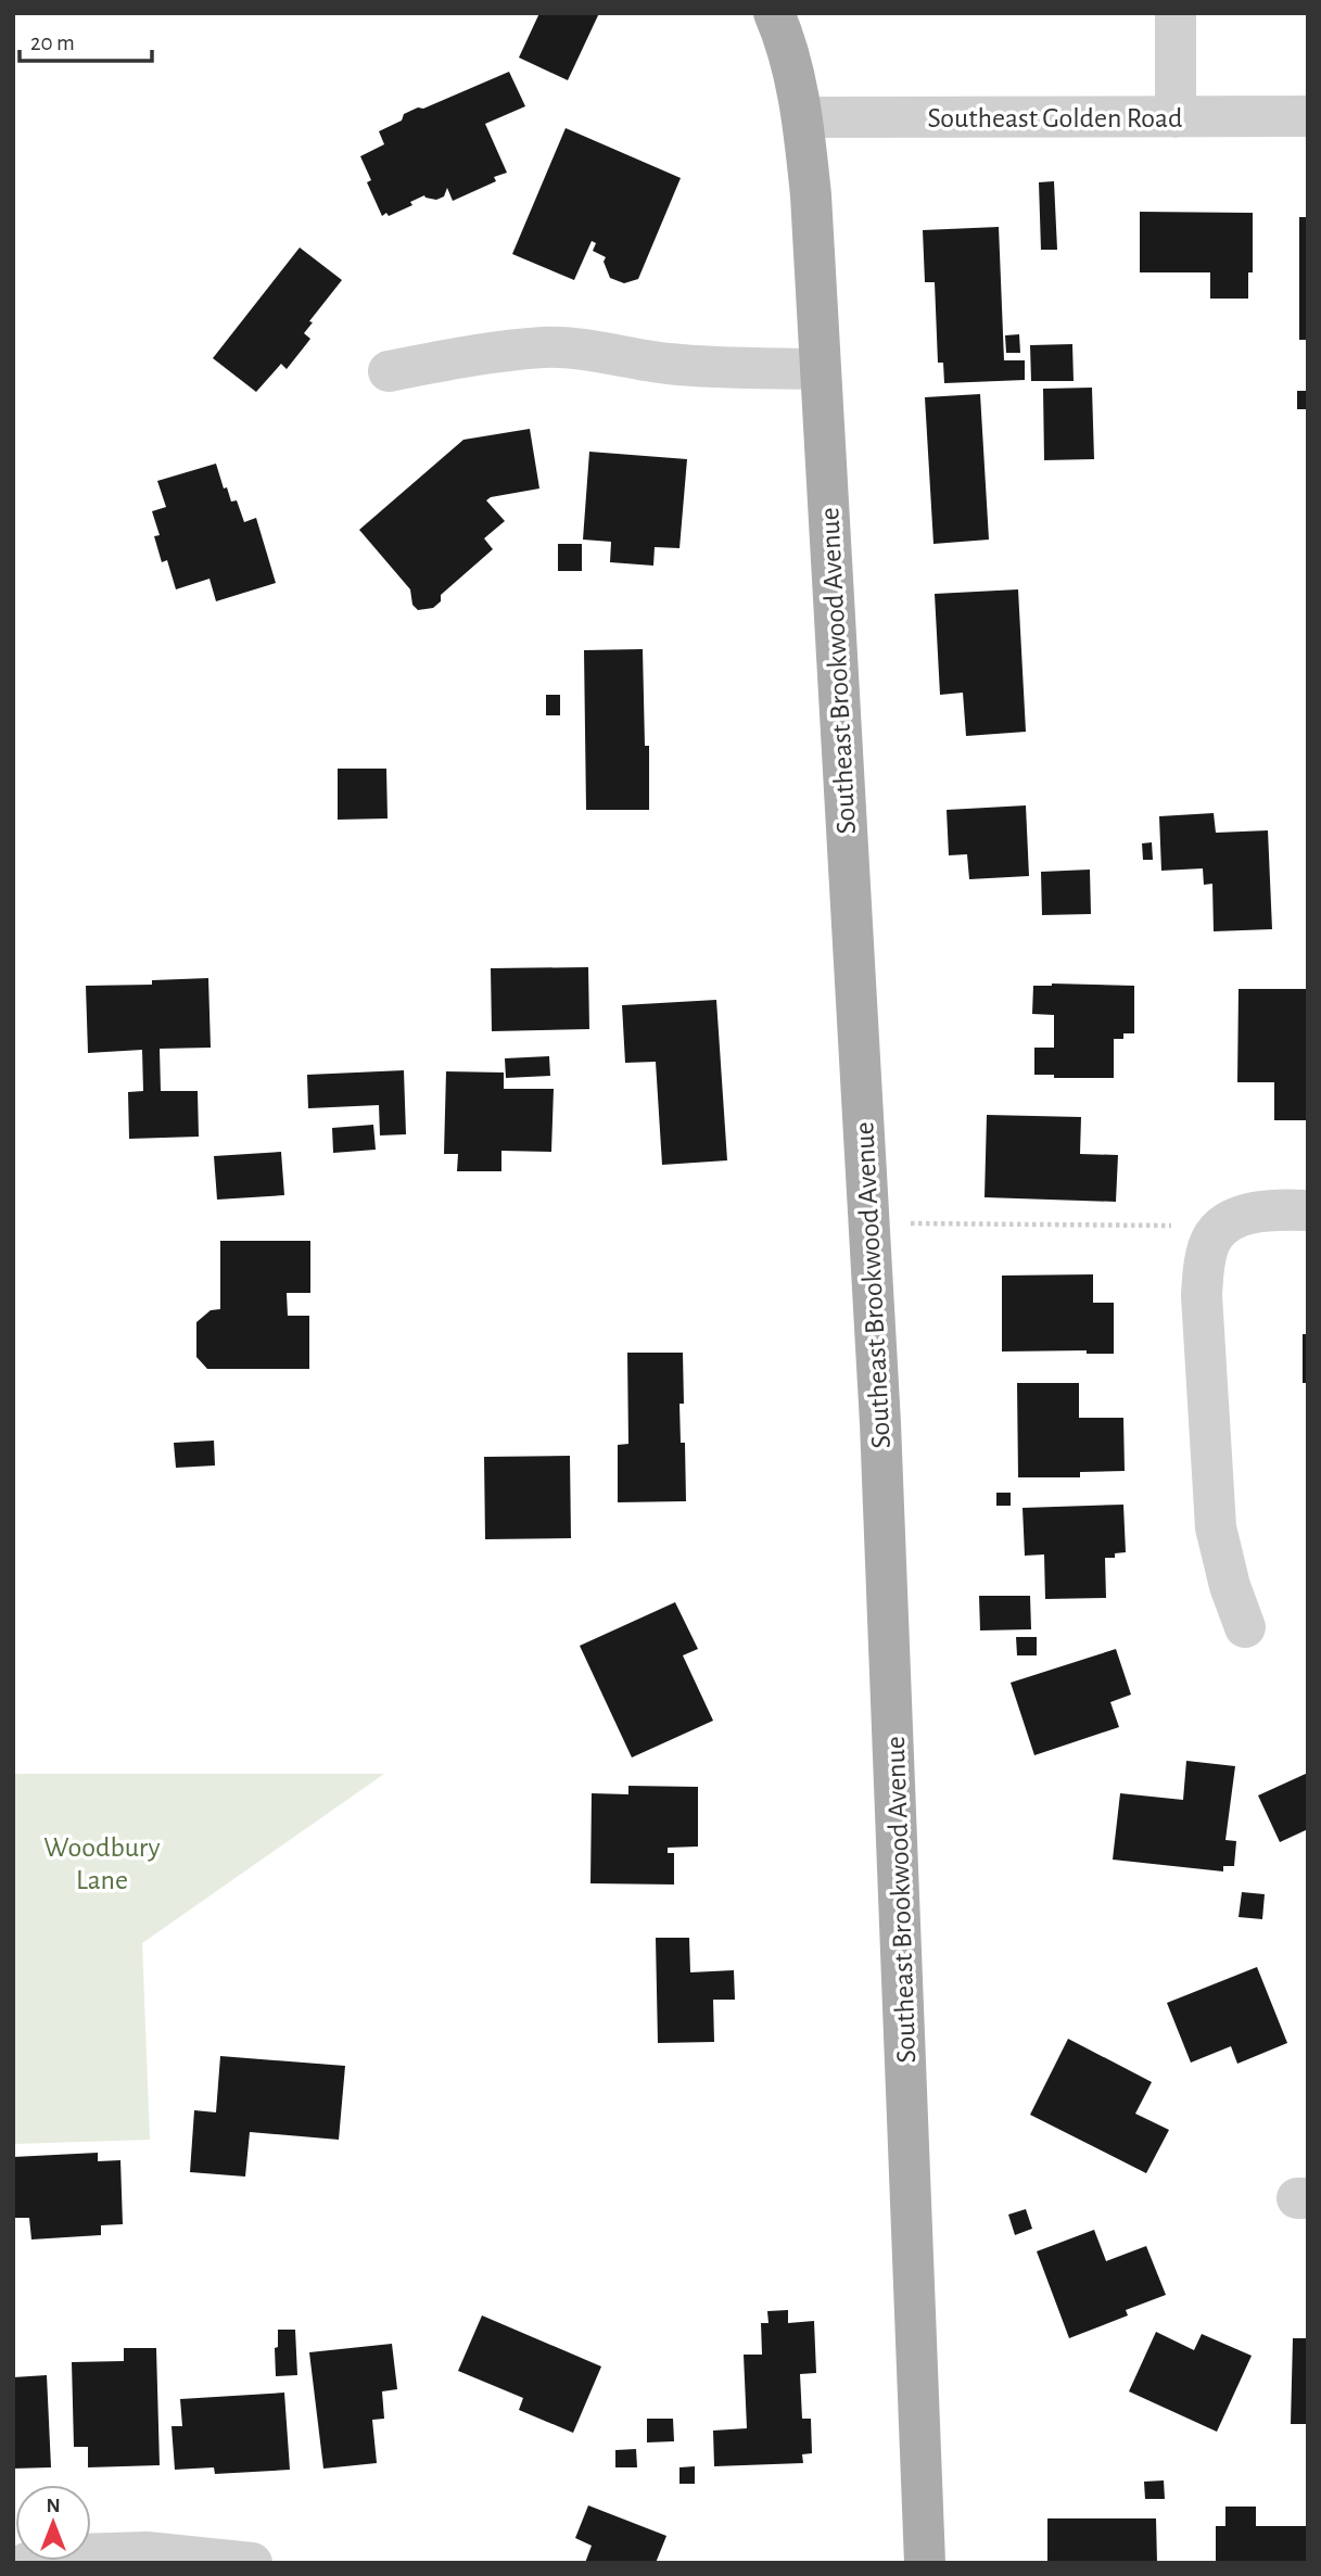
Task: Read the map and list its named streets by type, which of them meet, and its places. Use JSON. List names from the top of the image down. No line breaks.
{"streets":{"main road":["Southeast Brookwood Avenue"],"street":["Southeast Golden Road"]},"crossings":[["Southeast Golden Road","Southeast Brookwood Avenue"]],"parks":["Woodbury Lane"],"scale_bar":"20 m","north":"top"}
